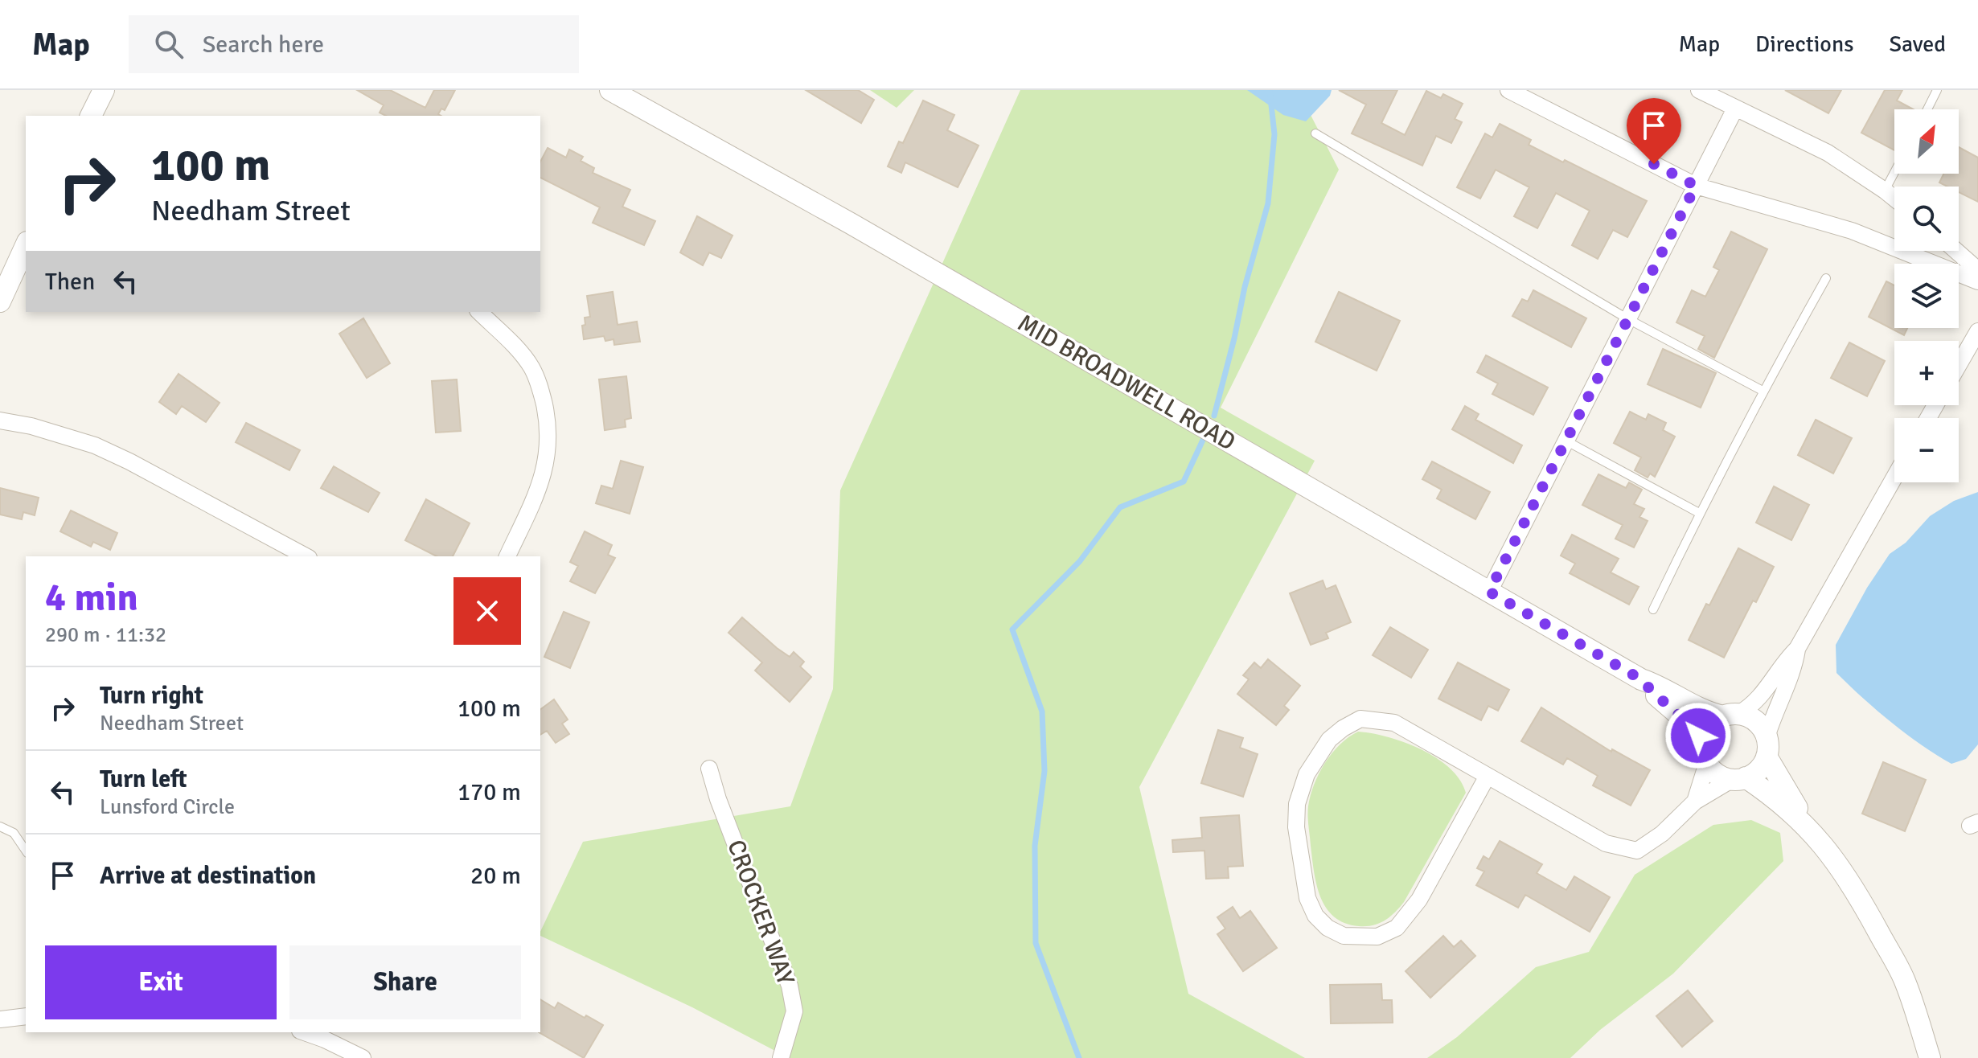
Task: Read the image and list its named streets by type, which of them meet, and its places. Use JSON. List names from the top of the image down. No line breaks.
{"streets":{"street":["MID BROADWELL ROAD","CROCKER WAY"]},"north":"top right","page":{"header":"Map","search":"Search here","nav":["Map","Directions","Saved"],"map_buttons":["+","−"],"turn":["100 m","Needham Street"],"then":"Then","heading":["4 min","290 m · 11:32"],"list":[{"name":"Turn right","note":"Needham Street","value":"100 m"},{"name":"Turn left","note":"Lunsford Circle","value":"170 m"},{"name":"Arrive at destination","value":"20 m"}],"buttons":["Exit","Share"]}}
